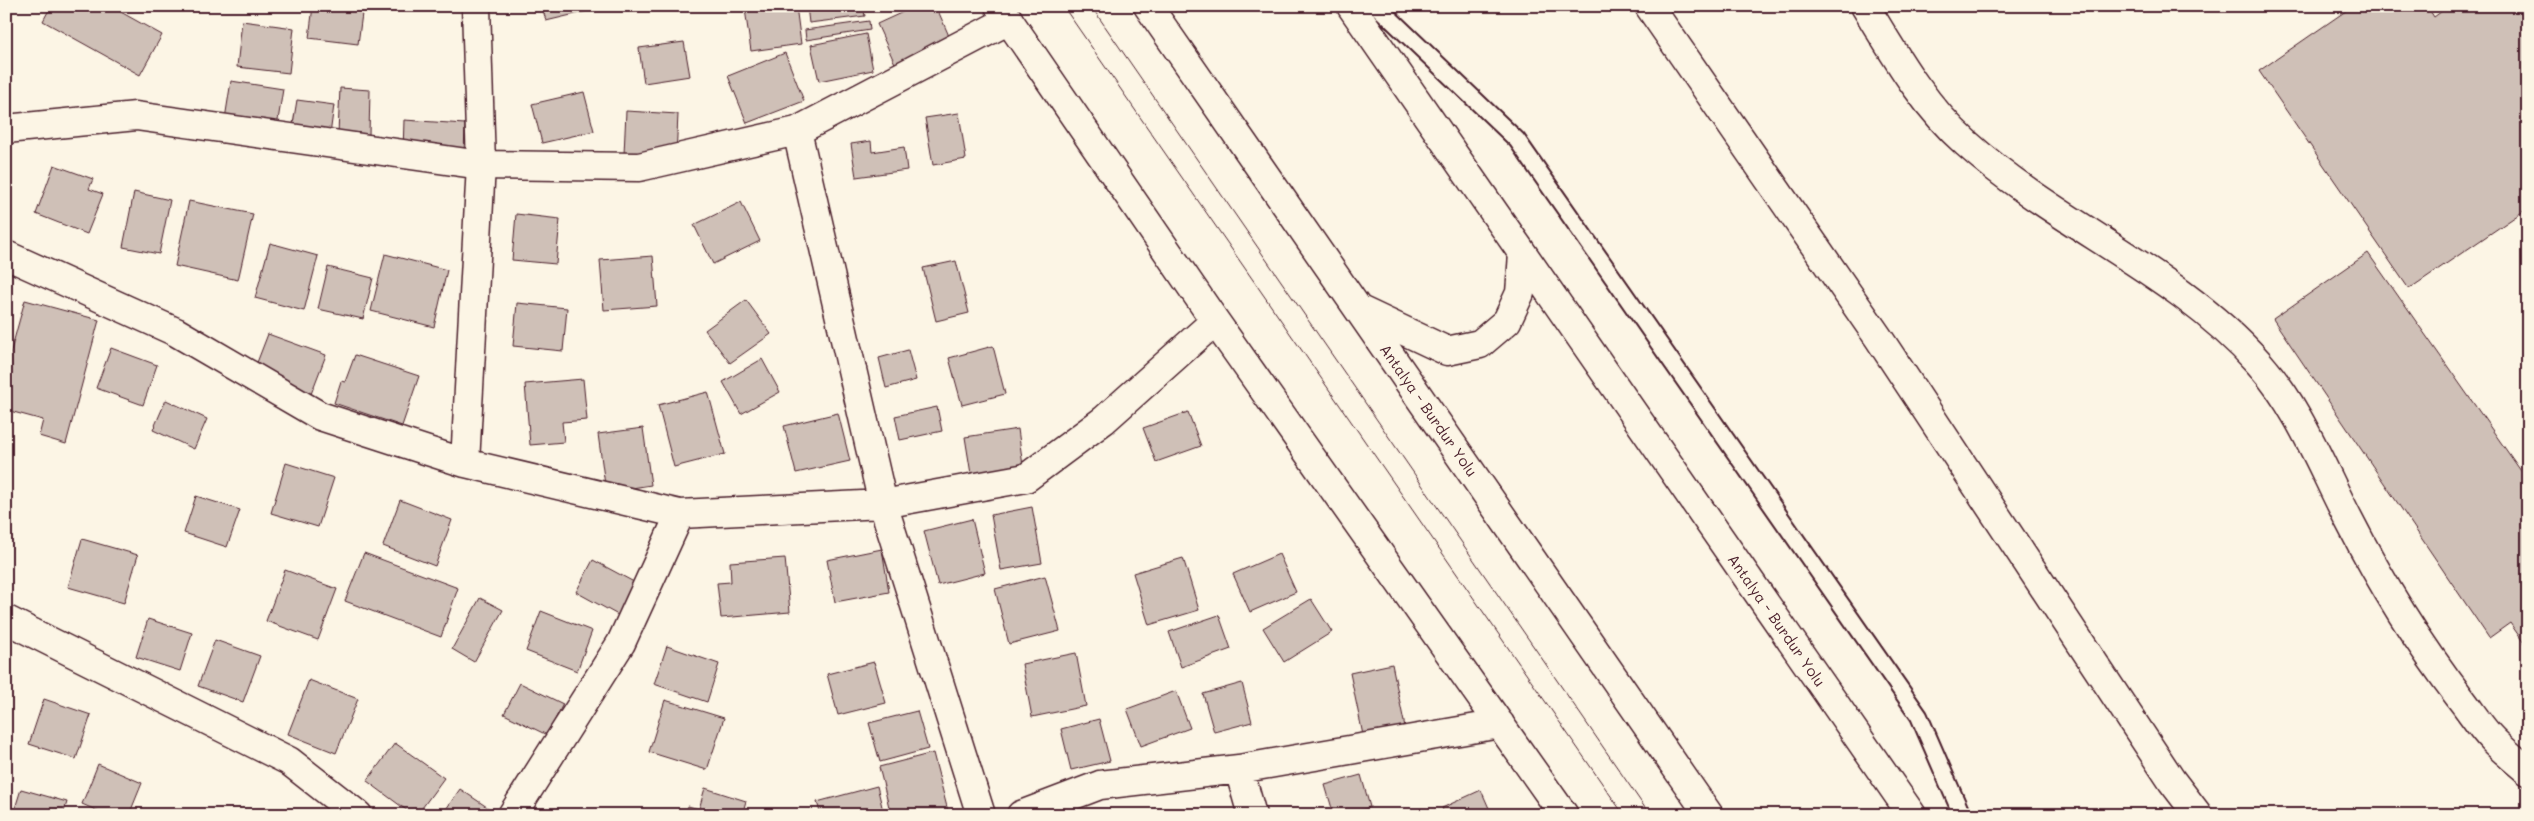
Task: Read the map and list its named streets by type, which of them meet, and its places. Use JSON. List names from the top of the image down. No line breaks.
{"streets":{"main road":["Antalya - Burdur Yolu"]}}
